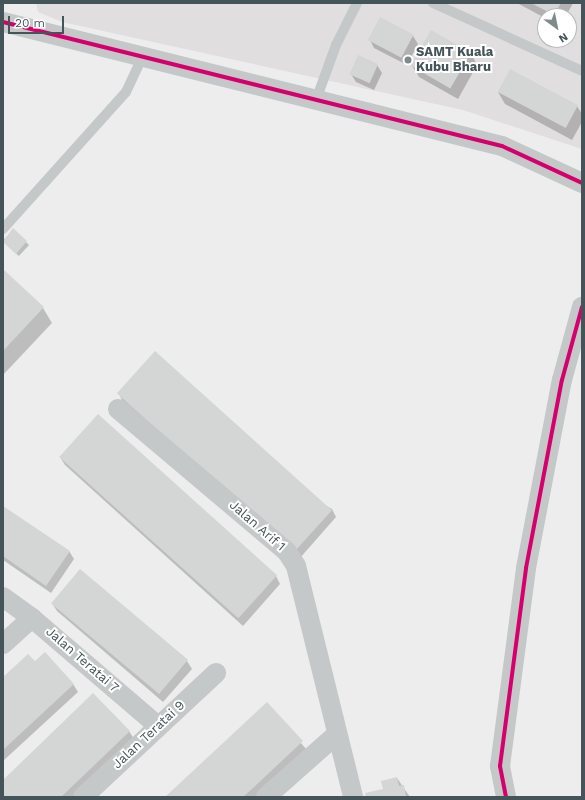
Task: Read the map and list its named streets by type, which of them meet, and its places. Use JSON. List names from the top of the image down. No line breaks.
{"streets":{"street":["Jalan Arif 1","Jalan Teratai 7","Jalan Teratai 9"]},"crossings":[["Jalan Teratai 7","Jalan Teratai 9"]],"places":["SAMT Kuala Kubu Bharu"],"scale_bar":"20 m","north":"bottom right"}
